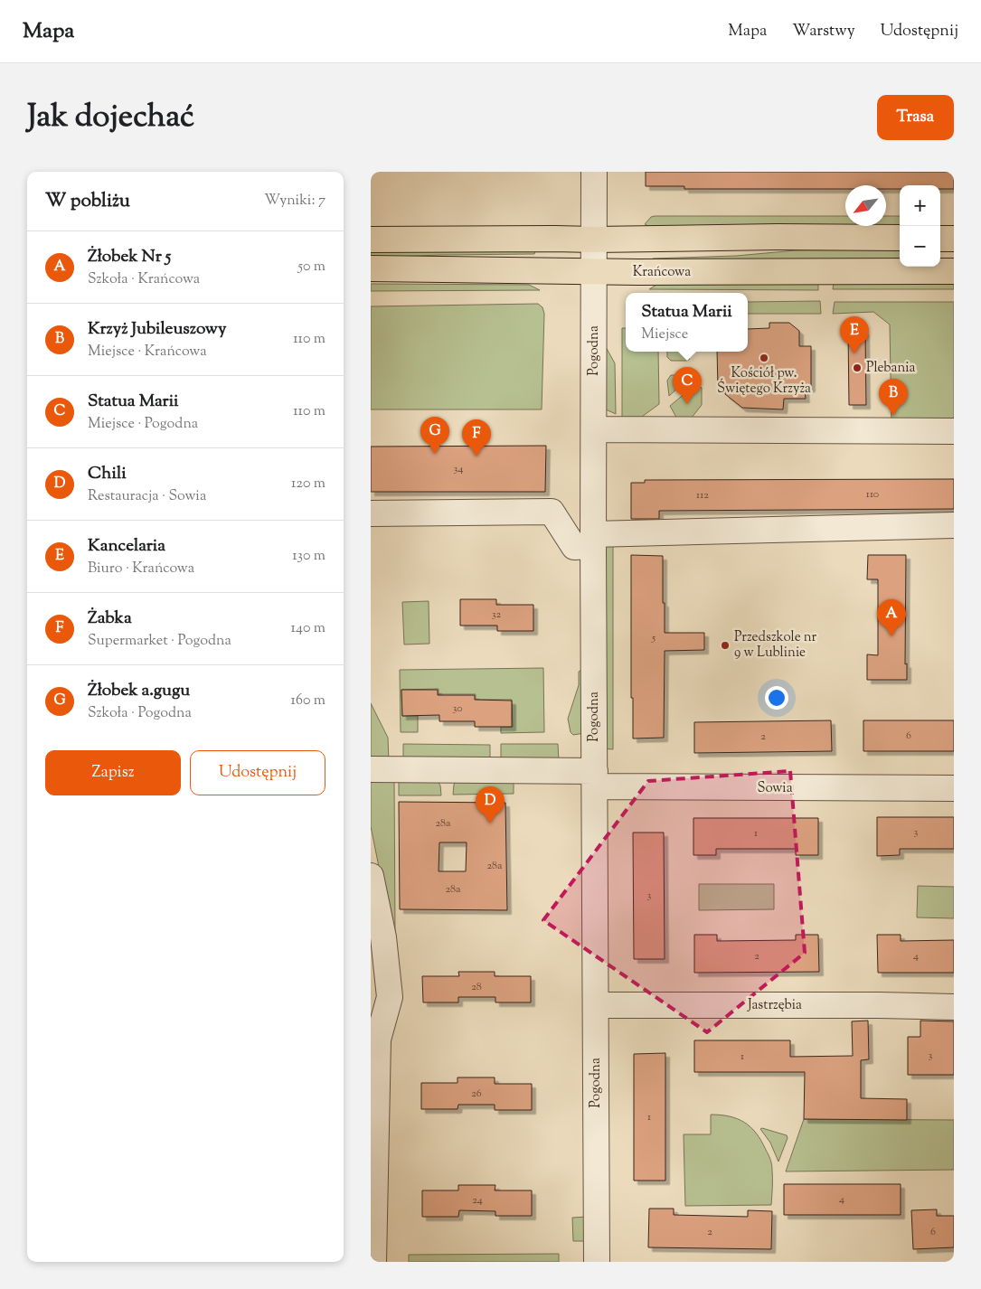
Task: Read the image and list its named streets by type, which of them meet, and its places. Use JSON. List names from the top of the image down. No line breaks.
{"streets":{"main road":["Krańcowa"],"street":["Pogodna","Sowia","Jastrzębia"]},"crossings":[["Krańcowa","Pogodna"],["Pogodna","Sowia"],["Pogodna","Jastrzębia"]],"places":["Kościół pw. Świętego Krzyża","Plebania","Przedszkole nr 9 w Lublinie"],"house_numbers":["34","110","112","32","5","30","6","2","28a","3","1","28a","28a","3","2","4","28","3","1","26","1","4","24","2","6"],"north":"bottom left","page":{"header":"Mapa","nav":["Mapa","Warstwy","Udostępnij"],"title":"Jak dojechać","buttons":["Trasa",["Zapisz","Udostępnij"]],"heading":["W pobliżu","Wyniki: 7"],"map_buttons":["+","−"],"list":[{"mark":"A","name":"Żłobek Nr 5","note":"Szkoła · Krańcowa","value":"50 m"},{"mark":"B","name":"Krzyż Jubileuszowy","note":"Miejsce · Krańcowa","value":"110 m"},{"mark":"C","name":"Statua Marii","note":"Miejsce · Pogodna","value":"110 m"},{"mark":"D","name":"Chili","note":"Restauracja · Sowia","value":"120 m"},{"mark":"E","name":"Kancelaria","note":"Biuro · Krańcowa","value":"130 m"},{"mark":"F","name":"Żabka","note":"Supermarket · Pogodna","value":"140 m"},{"mark":"G","name":"Żłobek a.gugu","note":"Szkoła · Pogodna","value":"160 m"}],"popup":["Statua Marii","Miejsce"],"pins":["E","C","B","G","F","A","D"]}}
